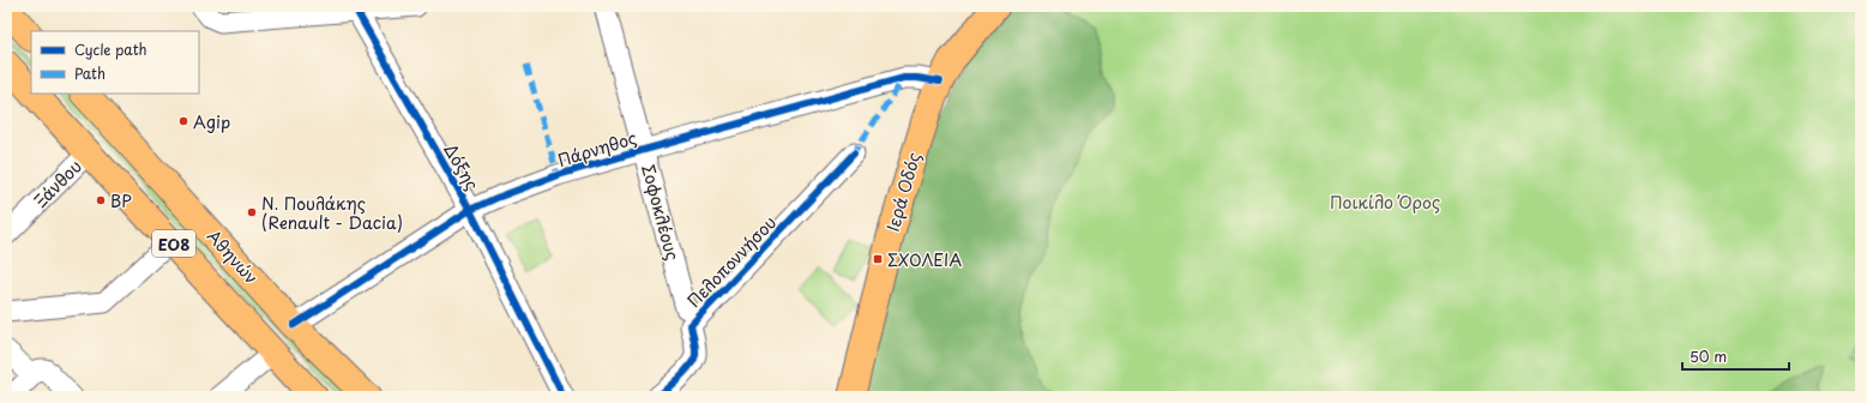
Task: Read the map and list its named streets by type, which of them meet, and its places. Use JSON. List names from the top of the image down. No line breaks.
{"streets":{"main road":["Ιερά Οδός","ΕΟ8","Αθηνών"],"street":["Πάρνηθος","Δόξης","Ξάνθου","Σοφοκλέους","Πελοποννήσου"]},"crossings":[["Πάρνηθος","Δόξης"],["Πάρνηθος","Ιερά Οδός"],["Πάρνηθος","Σοφοκλέους"],["Πάρνηθος","Αθηνών"],["Ξάνθου","Αθηνών"]],"parks":["Ποικίλο Όρος"],"places":{"other":["Agip","BP","Ν. Πουλάκης (Renault - Dacia)"],"transit":["ΣΧΟΛΕΙΑ"]},"legend":["Cycle path","Path"],"scale_bar":"50 m"}
